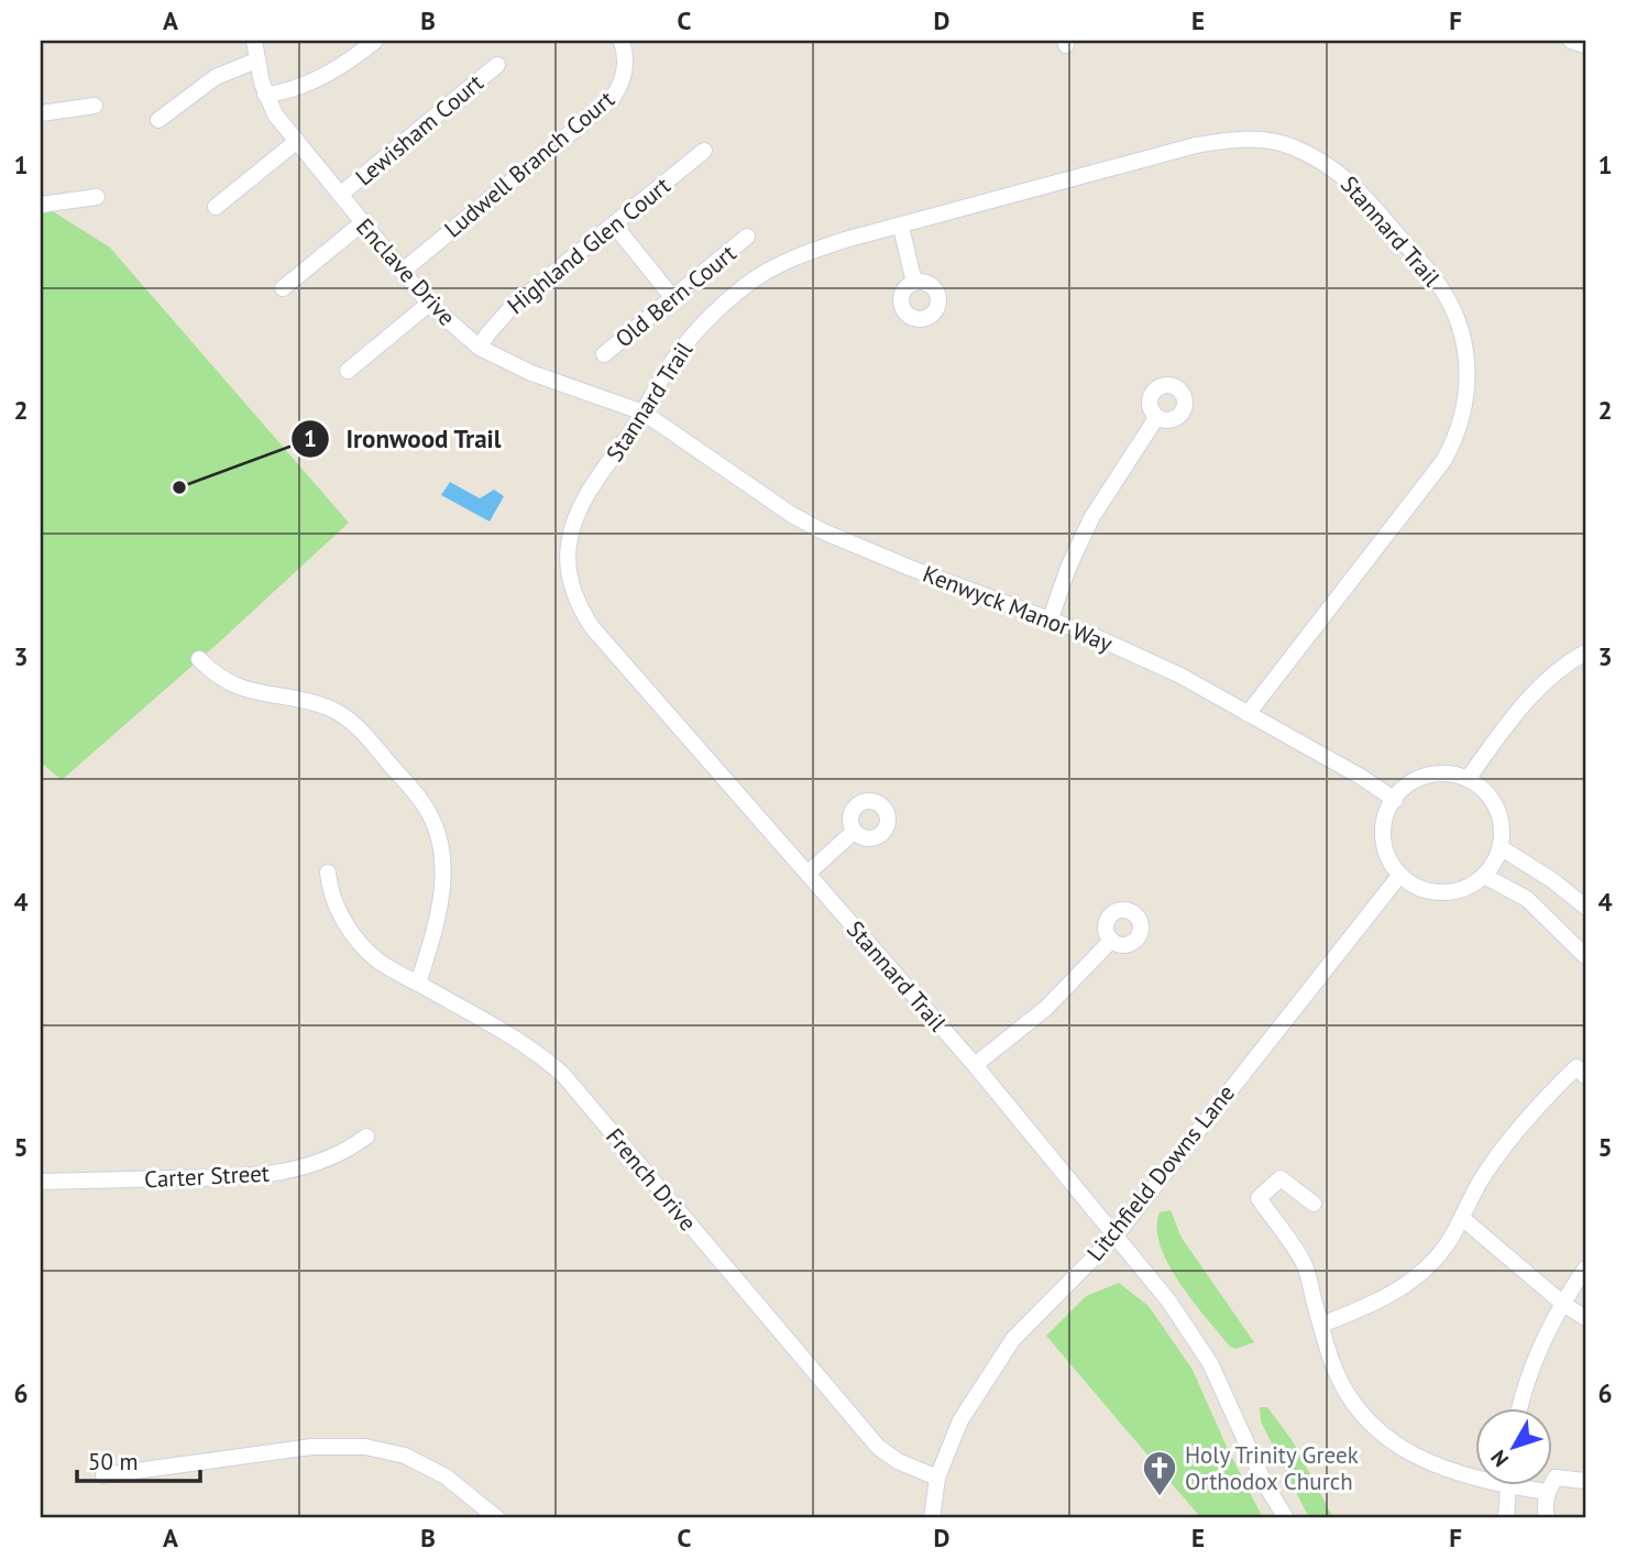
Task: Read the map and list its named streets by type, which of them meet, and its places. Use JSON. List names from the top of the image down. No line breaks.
{"streets":{"street":["Lewisham Court","Ludwell Branch Court","Stannard Trail","Highland Glen Court","Enclave Drive","Old Bern Court","Kenwyck Manor Way","Litchfield Downs Lane","Carter Street","French Drive"]},"crossings":[["Lewisham Court","Enclave Drive"],["Ludwell Branch Court","Enclave Drive"],["Stannard Trail","Enclave Drive"],["Stannard Trail","Kenwyck Manor Way"],["Stannard Trail","Litchfield Downs Lane"],["Highland Glen Court","Enclave Drive"],["Enclave Drive","Kenwyck Manor Way"],["Kenwyck Manor Way","Litchfield Downs Lane"],["Litchfield Downs Lane","French Drive"]],"places":{"other":["Ironwood Trail"],"church":["Holy Trinity Greek Orthodox Church"]},"scale_bar":"50 m","north":"bottom left","grid":{"columns":["A","B","C","D","E","F"],"rows":["1","2","3","4","5","6"]}}
